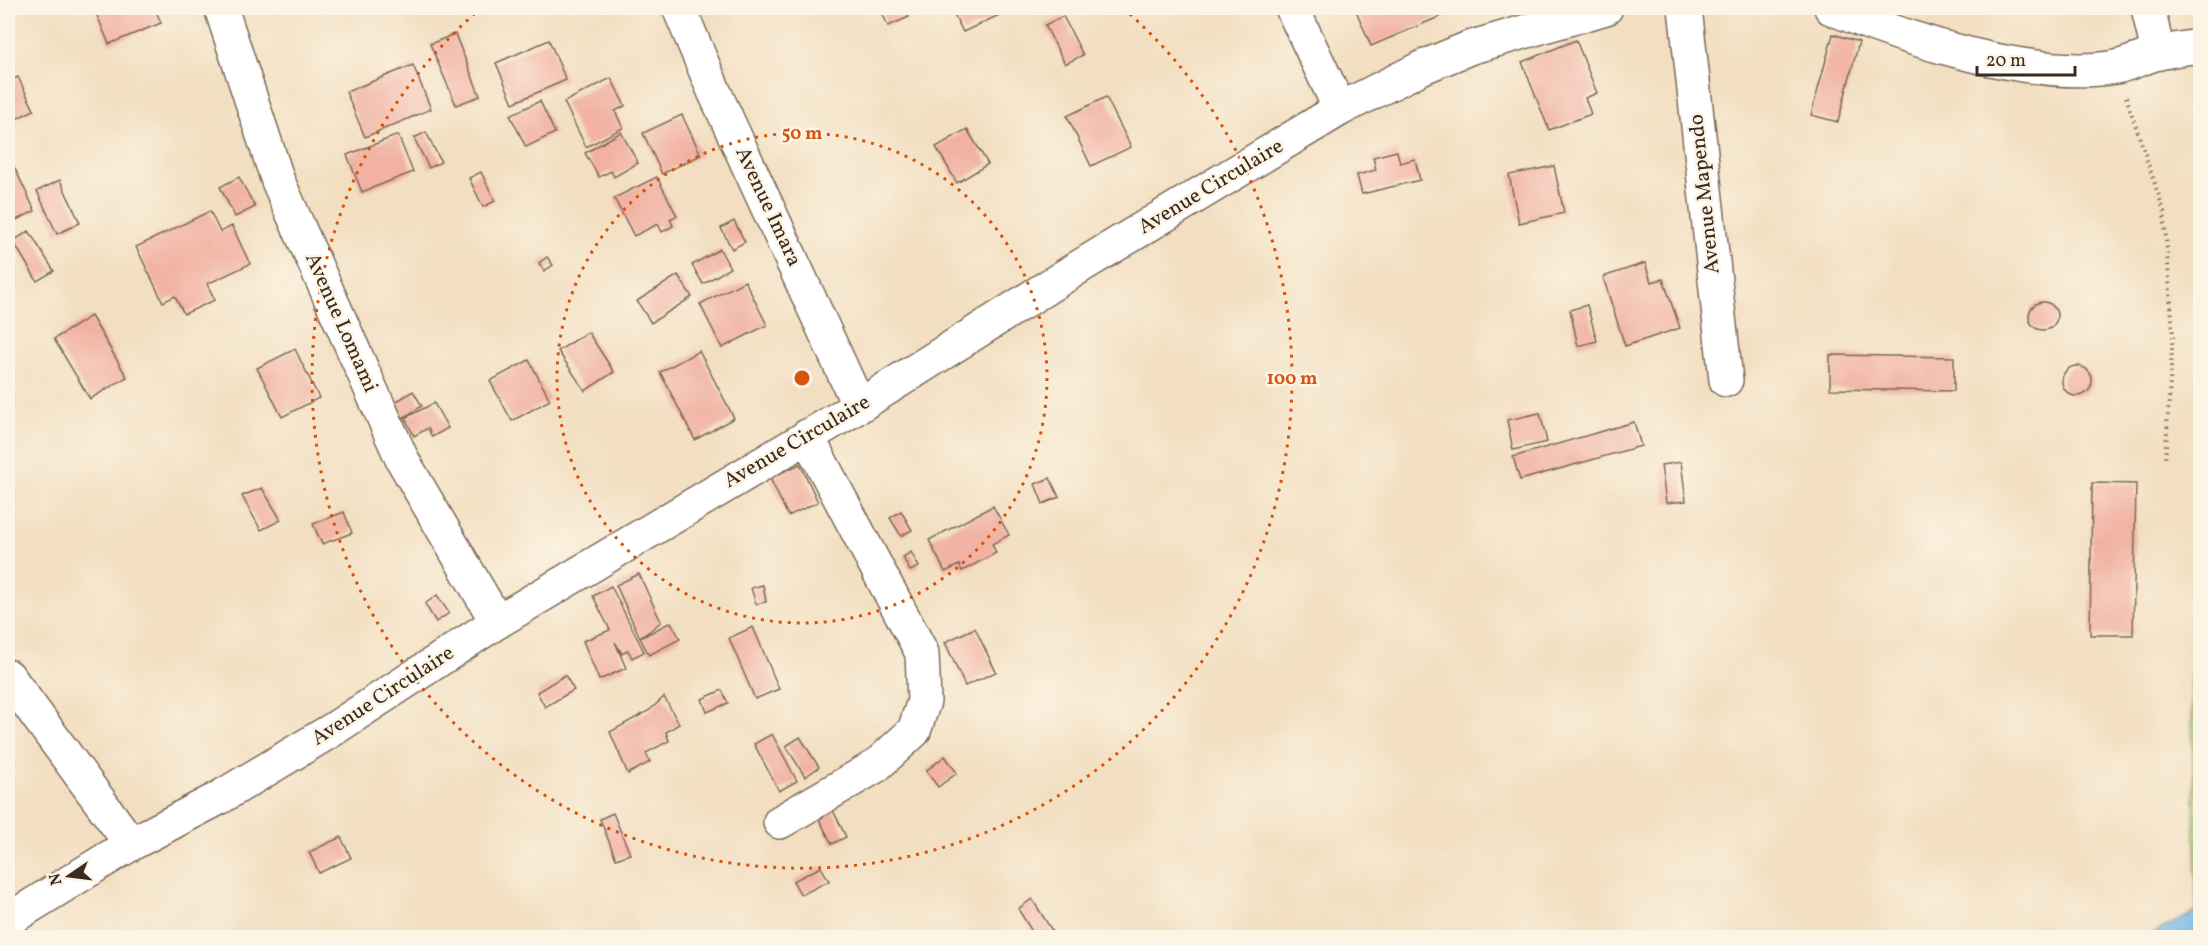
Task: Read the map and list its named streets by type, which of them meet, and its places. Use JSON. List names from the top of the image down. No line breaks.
{"streets":{"street":["Avenue Circulaire","Avenue Mapendo","Avenue Imara","Avenue Lomami"]},"crossings":[["Avenue Circulaire","Avenue Imara"],["Avenue Circulaire","Avenue Lomami"]],"scale_bar":"20 m","north":"left","rings":["50 m","100 m"]}
